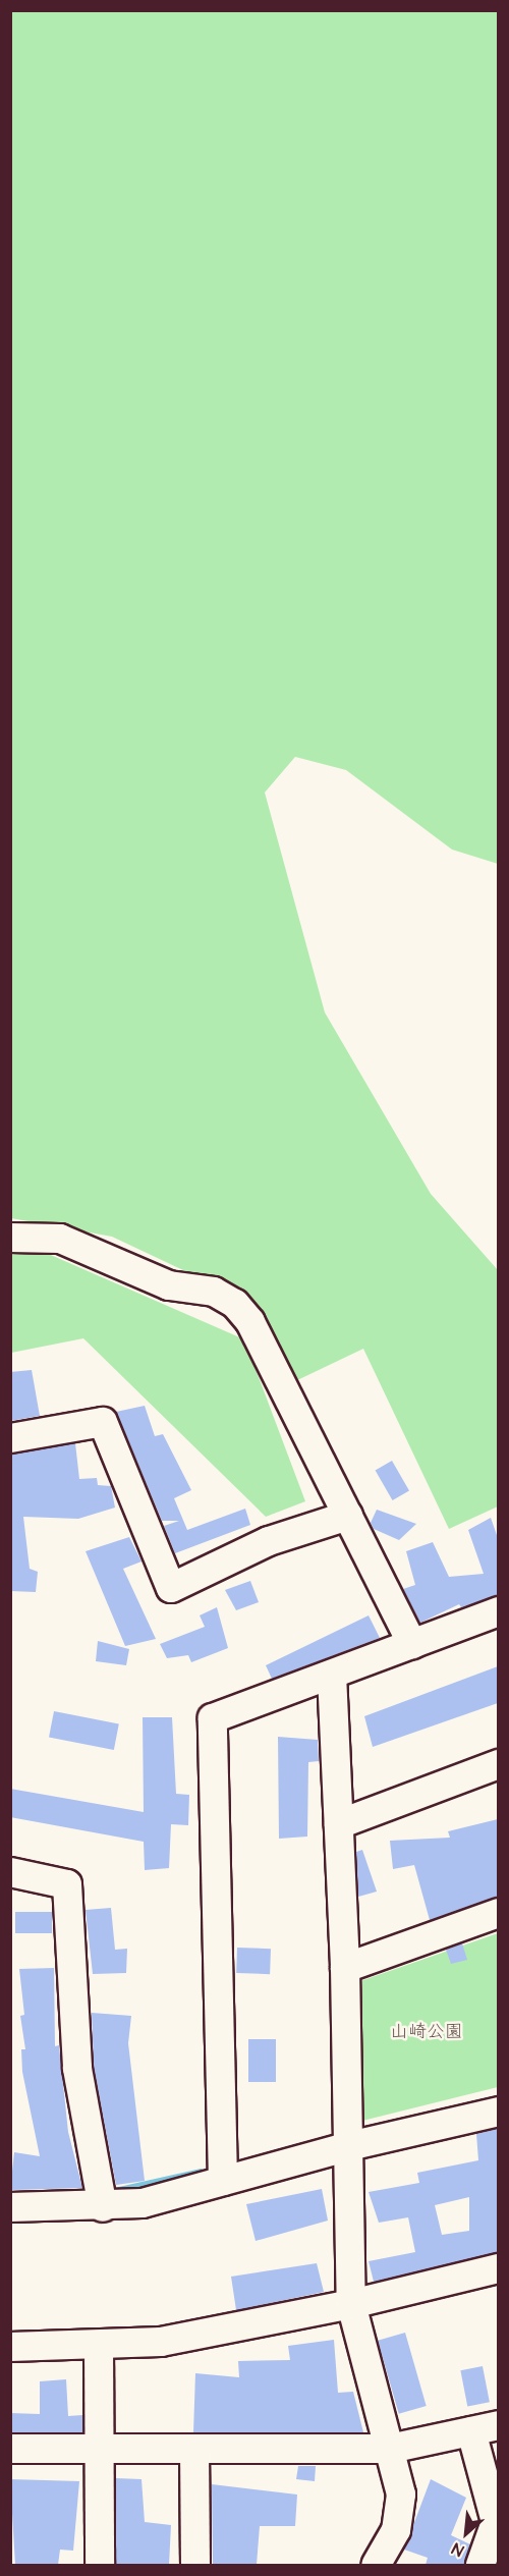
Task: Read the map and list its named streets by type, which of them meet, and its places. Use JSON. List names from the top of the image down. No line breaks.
{"parks":["山崎公園"],"north":"bottom left"}
